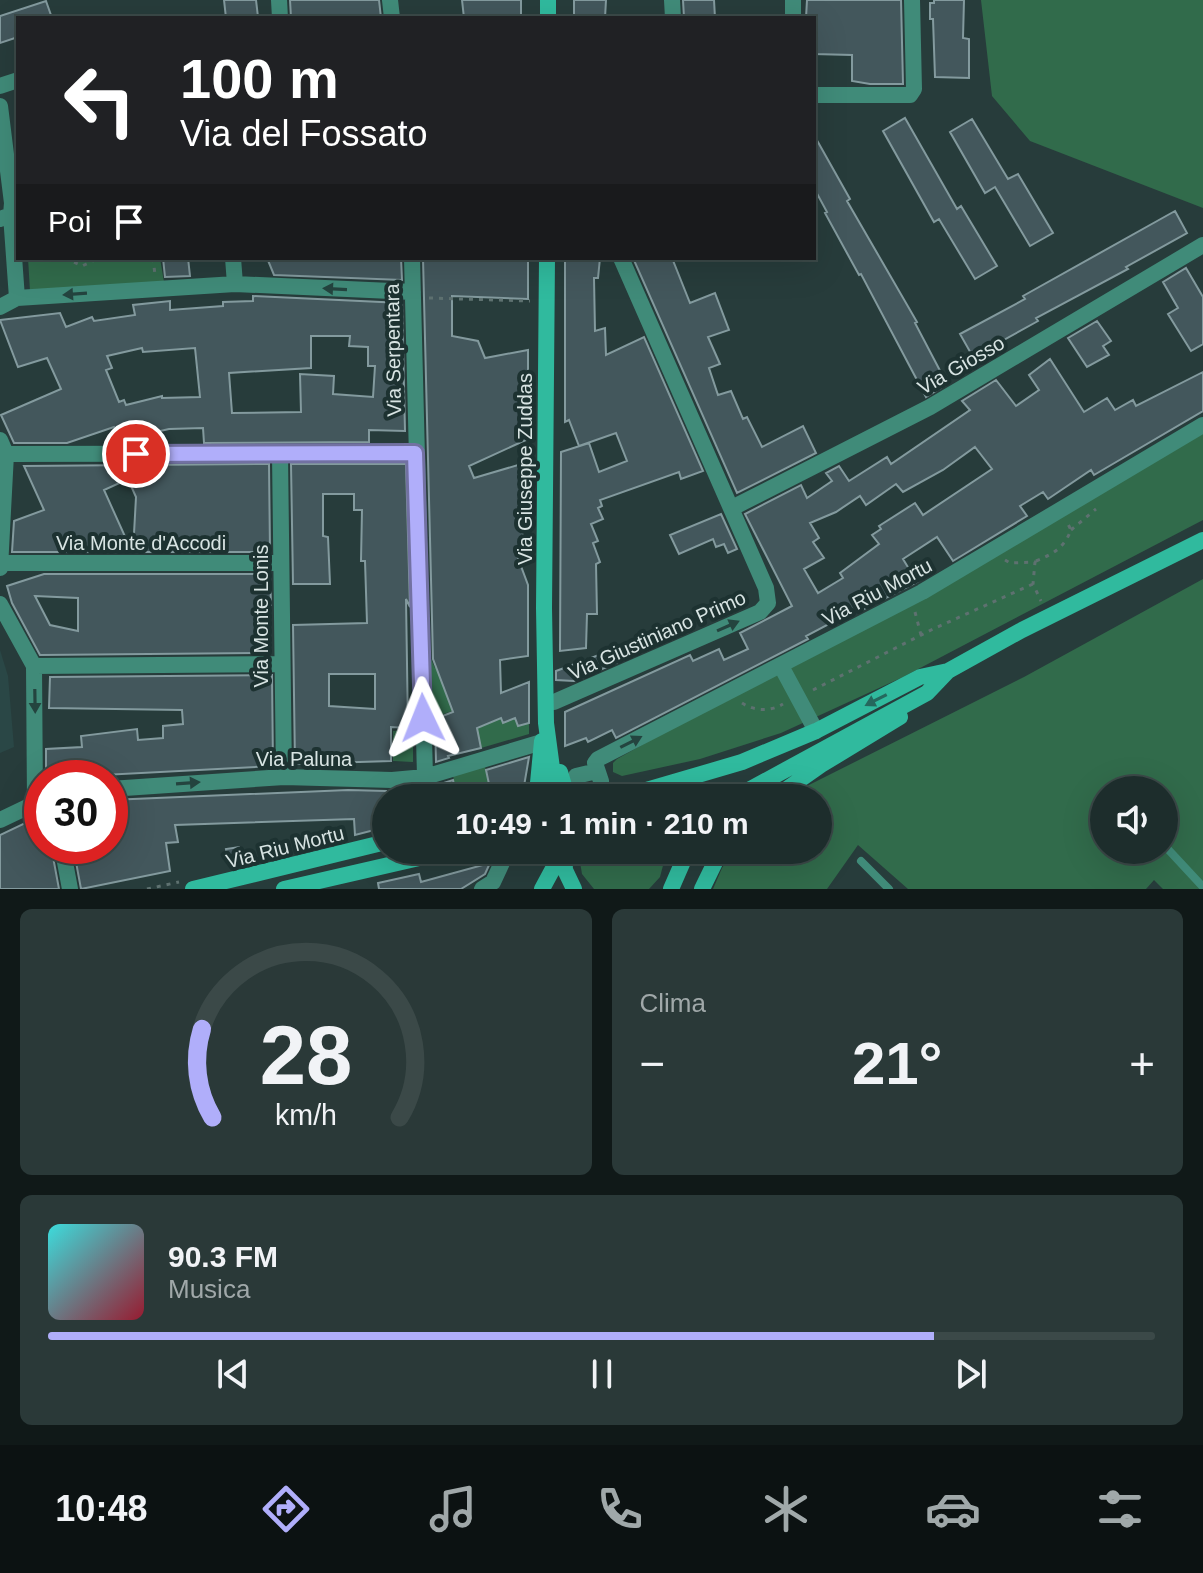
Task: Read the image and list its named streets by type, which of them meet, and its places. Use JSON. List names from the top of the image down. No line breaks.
{"streets":{"main road":["Via Giuseppe Zuddas","Via Riu Mortu"],"street":["Via Serpentara","Via Giosso","Via Monte d'Accodi","Via Monte Lonis","Via Giustiniano Primo","Via Paluna"]},"crossings":[["Via Serpentara","Via Paluna"],["Via Giosso","Via Giustiniano Primo"],["Via Giuseppe Zuddas","Via Giustiniano Primo"],["Via Giuseppe Zuddas","Via Paluna"],["Via Monte d'Accodi","Via Monte Lonis"],["Via Monte Lonis","Via Paluna"]],"page":{"turn":["100 m","Via del Fossato"],"then":"Poi","limit":"30","trip":"10:49 · 1 min · 210 m","tile":"Clima","heat":["−","21°","+"],"song":["90.3 FM","Musica"],"tabs":"10:48","gauge":["28","km/h"]}}
